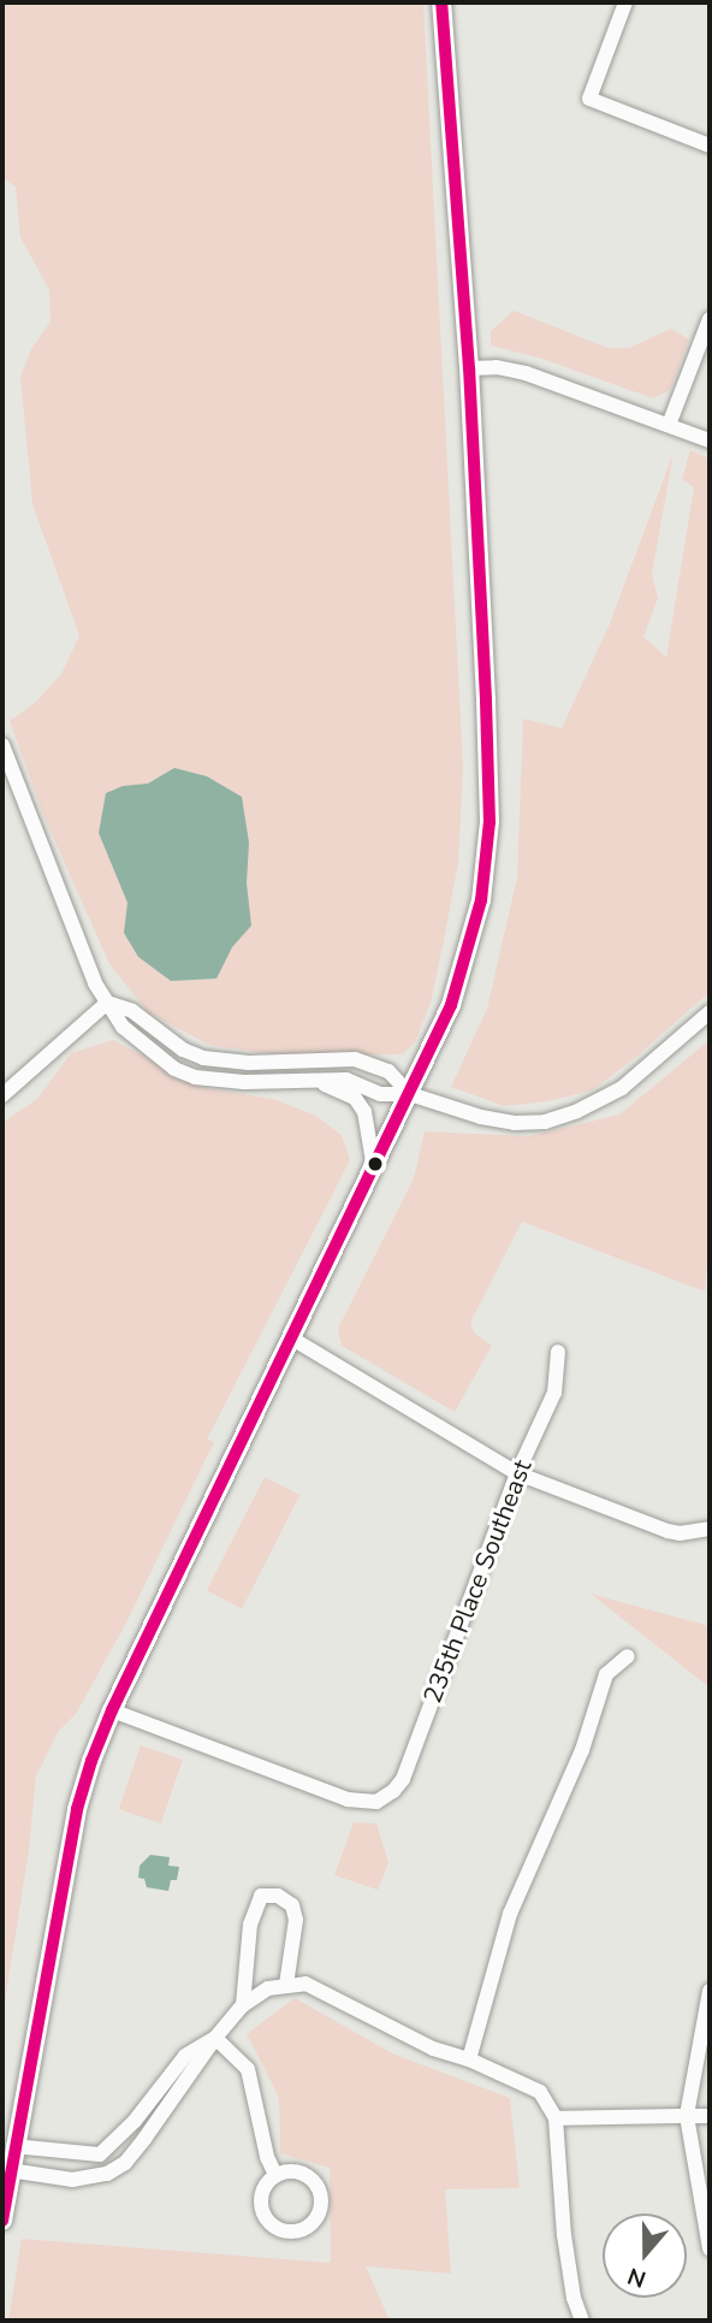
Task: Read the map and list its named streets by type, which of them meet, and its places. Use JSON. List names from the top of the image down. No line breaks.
{"streets":{"street":["235th Place Southeast"]},"north":"bottom"}
